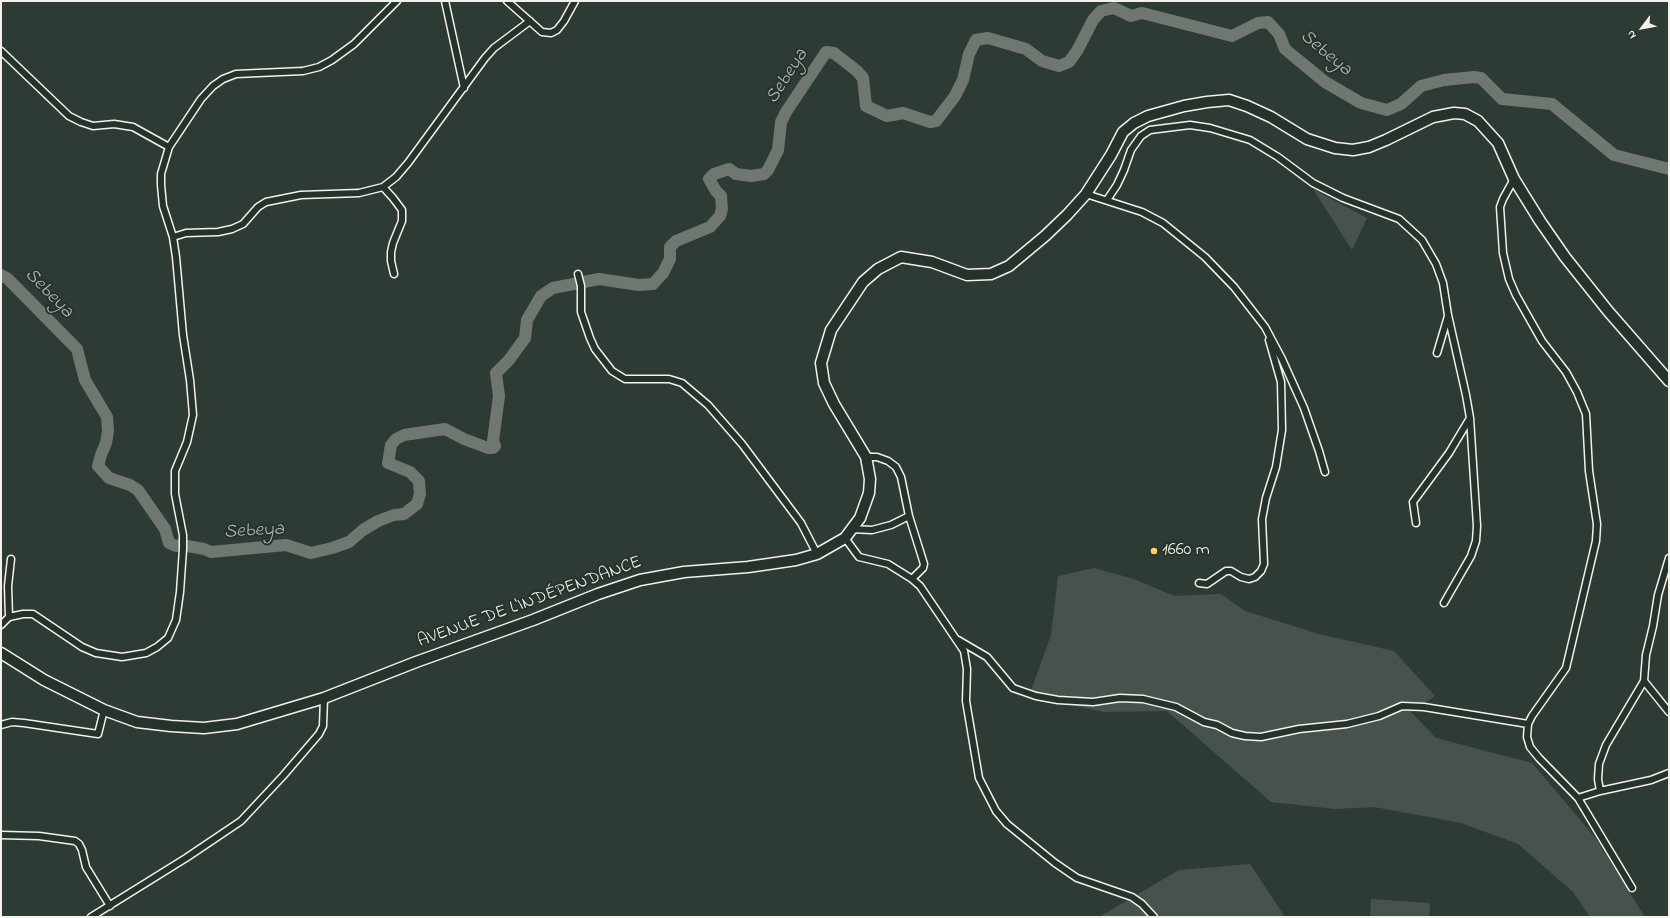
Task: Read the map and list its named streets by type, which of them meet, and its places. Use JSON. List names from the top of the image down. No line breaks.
{"streets":{"highway":["AVENUE DE L'INDÉPENDANCE"]},"water":["Sebeya"],"places":["1660 m"],"north":"bottom left"}
